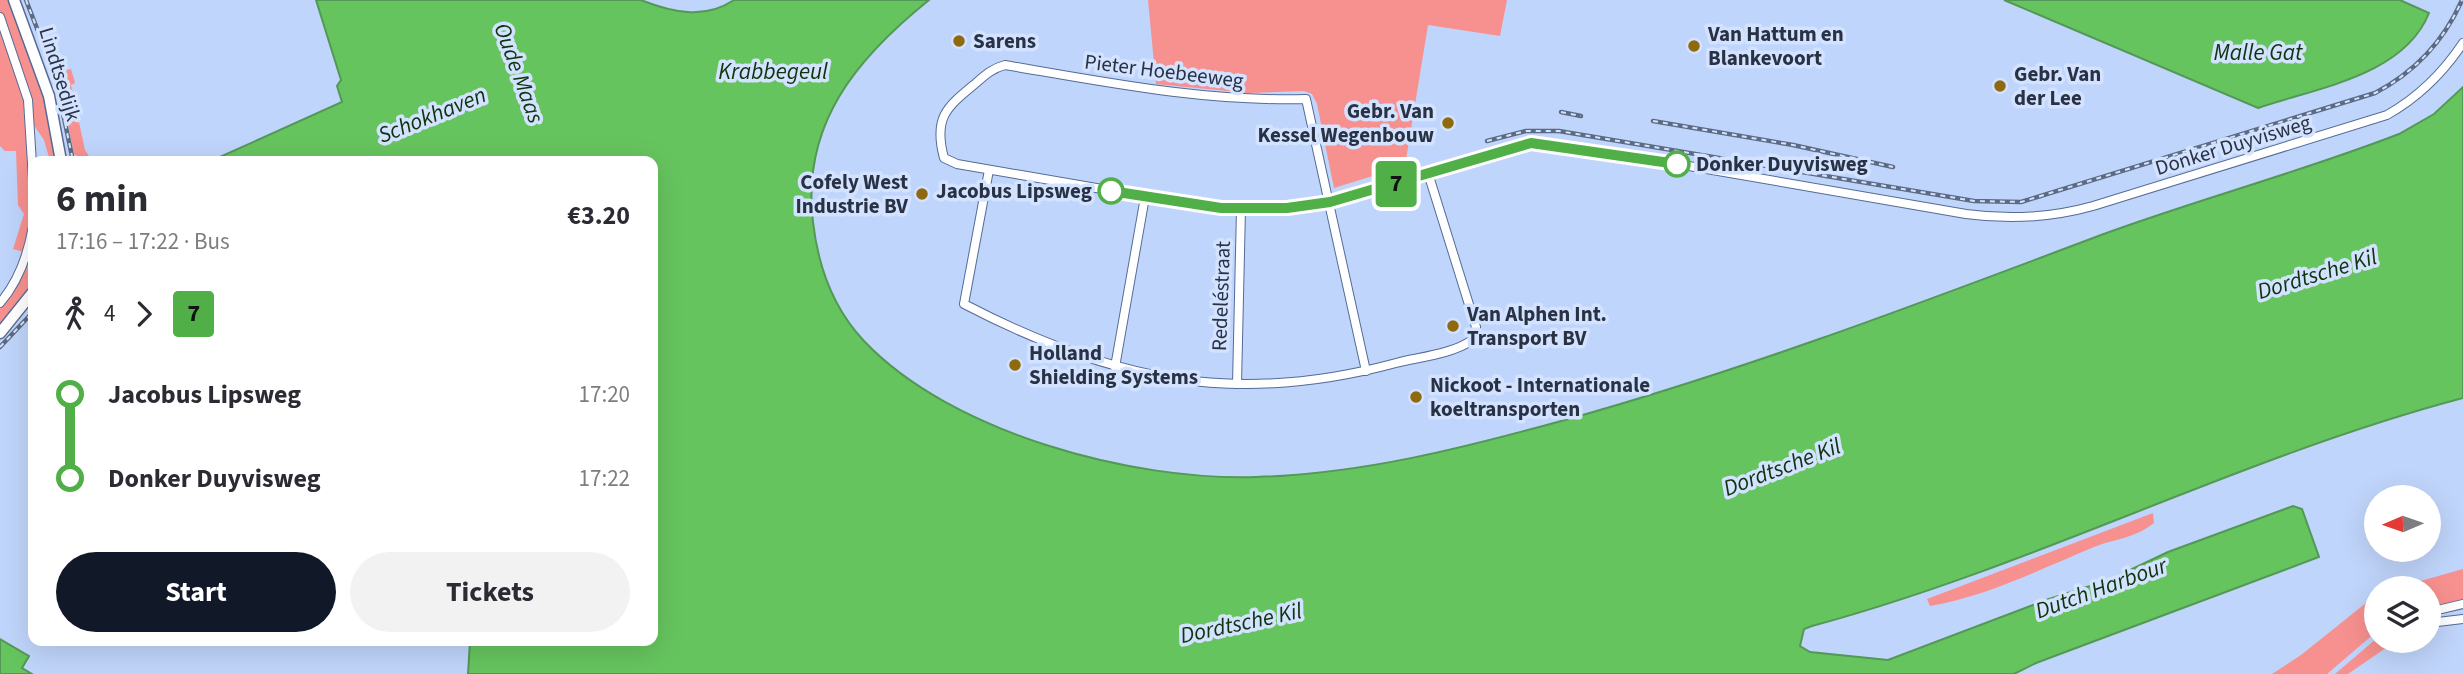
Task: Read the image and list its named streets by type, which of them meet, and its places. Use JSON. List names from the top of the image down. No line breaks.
{"streets":{"main road":["Lindtsedijk"],"street":["Pieter Hoebeeweg","Donker Duyvisweg","Redeléstraat"]},"crossings":[["Pieter Hoebeeweg","Donker Duyvisweg"],["Donker Duyvisweg","Redeléstraat"]],"water":["Malle Gat","Krabbegeul","Oude Maas","Schokhaven","Dordtsche Kil","Dutch Harbour"],"places":["Sarens","Van Hattum en Blankevoort","Gebr. Van der Lee","Gebr. Van Kessel Wegenbouw","Donker Duyvisweg","Jacobus Lipsweg","Cofely West Industrie BV","Van Alphen Int. Transport BV","Holland Shielding Systems","Nickoot - Internationale koeltransporten"],"lines":["bus line 7"],"north":"left","page":{"on_map":"7","heading":["6 min","17:16 – 17:22 · Bus","€3.20"],"legs":["4","7"],"list":[{"name":"Jacobus Lipsweg","value":"17:20"},{"name":"Donker Duyvisweg","value":"17:22"}],"buttons":["Start","Tickets"]}}
